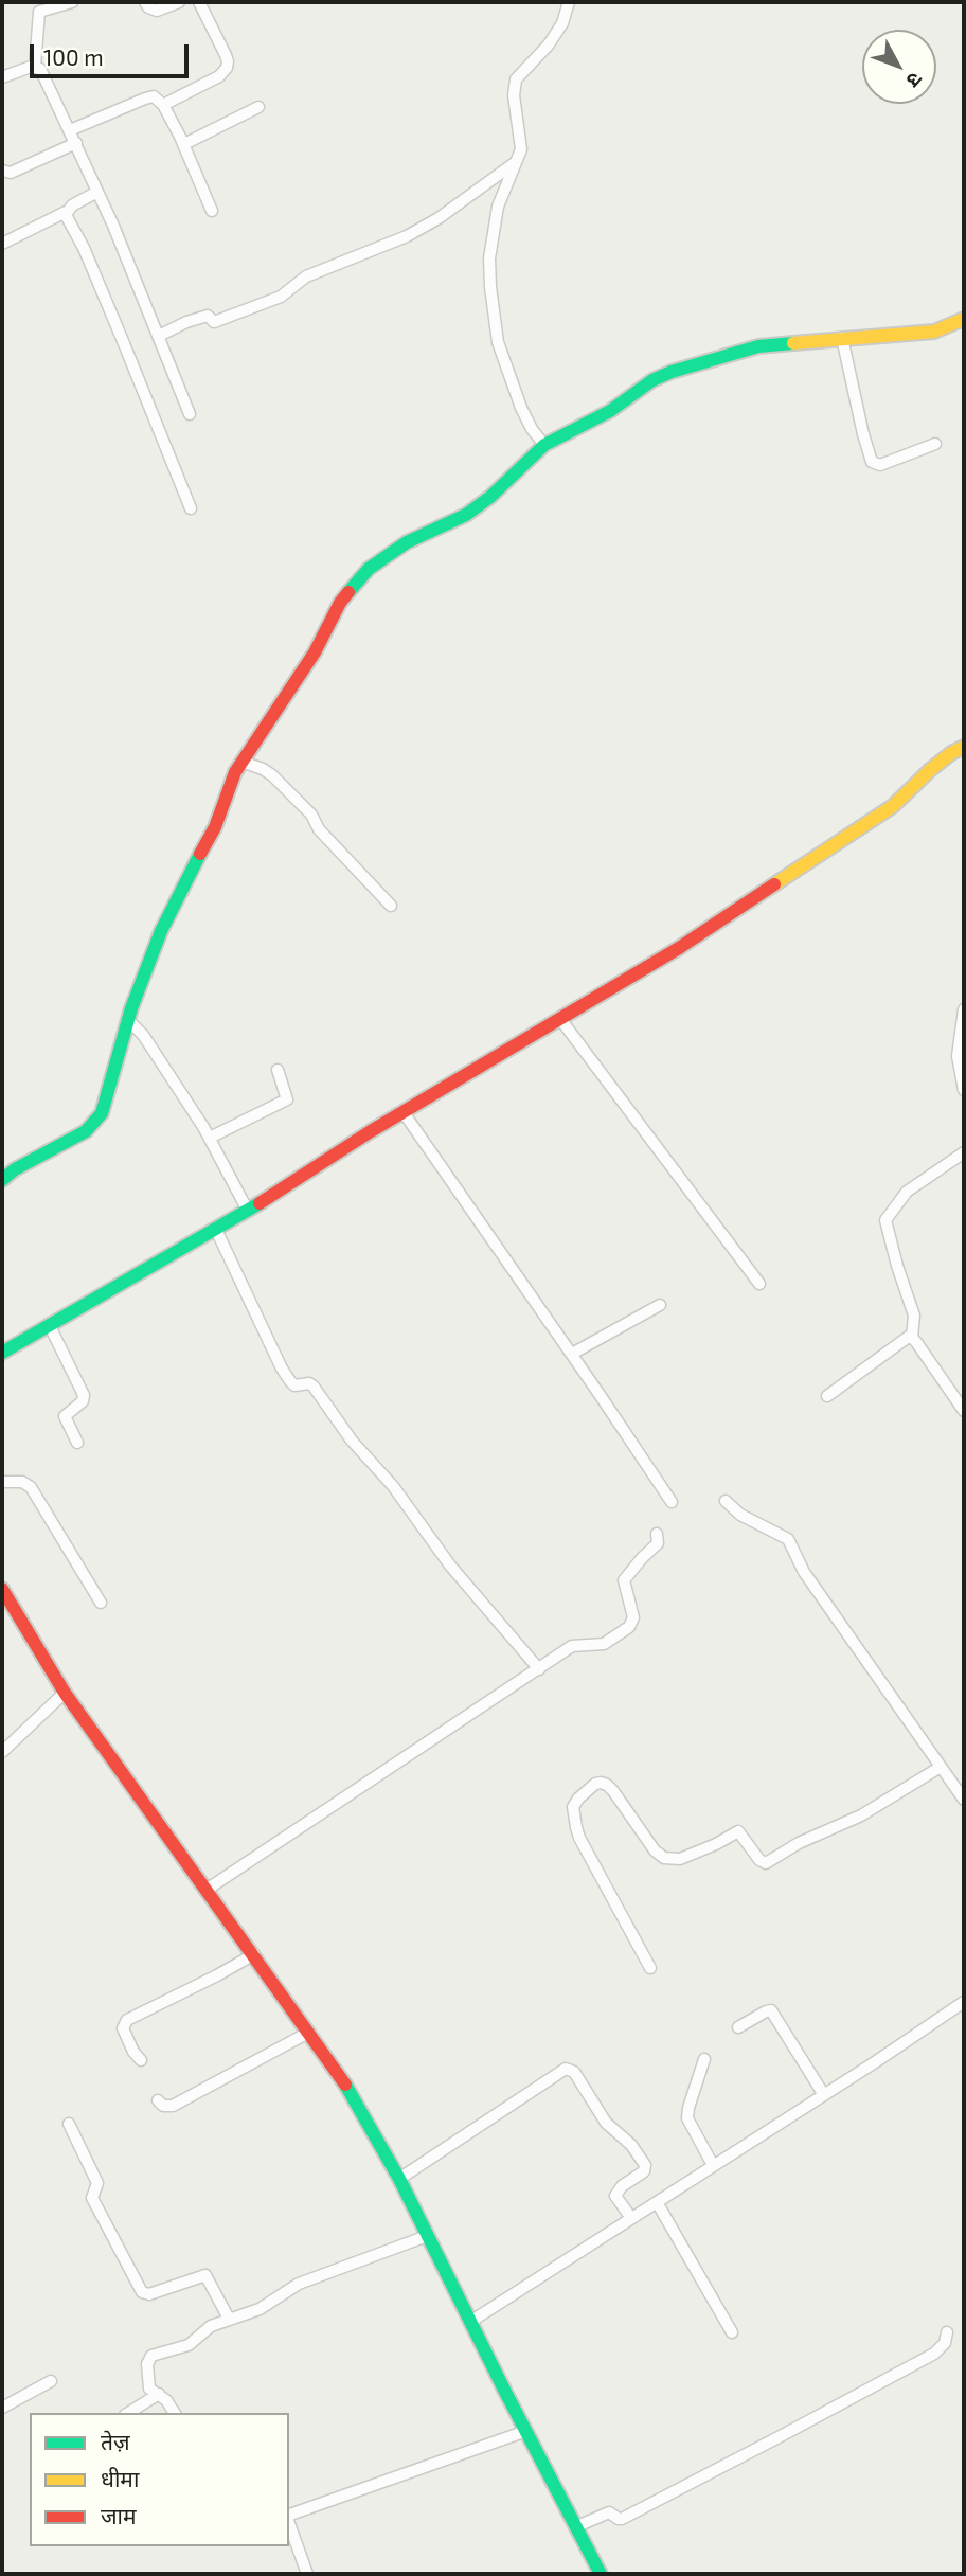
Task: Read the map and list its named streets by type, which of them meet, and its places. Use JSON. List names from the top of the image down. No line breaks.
{"legend":["तेज़","धीमा","जाम"],"scale_bar":"100 m","north":"bottom right"}
